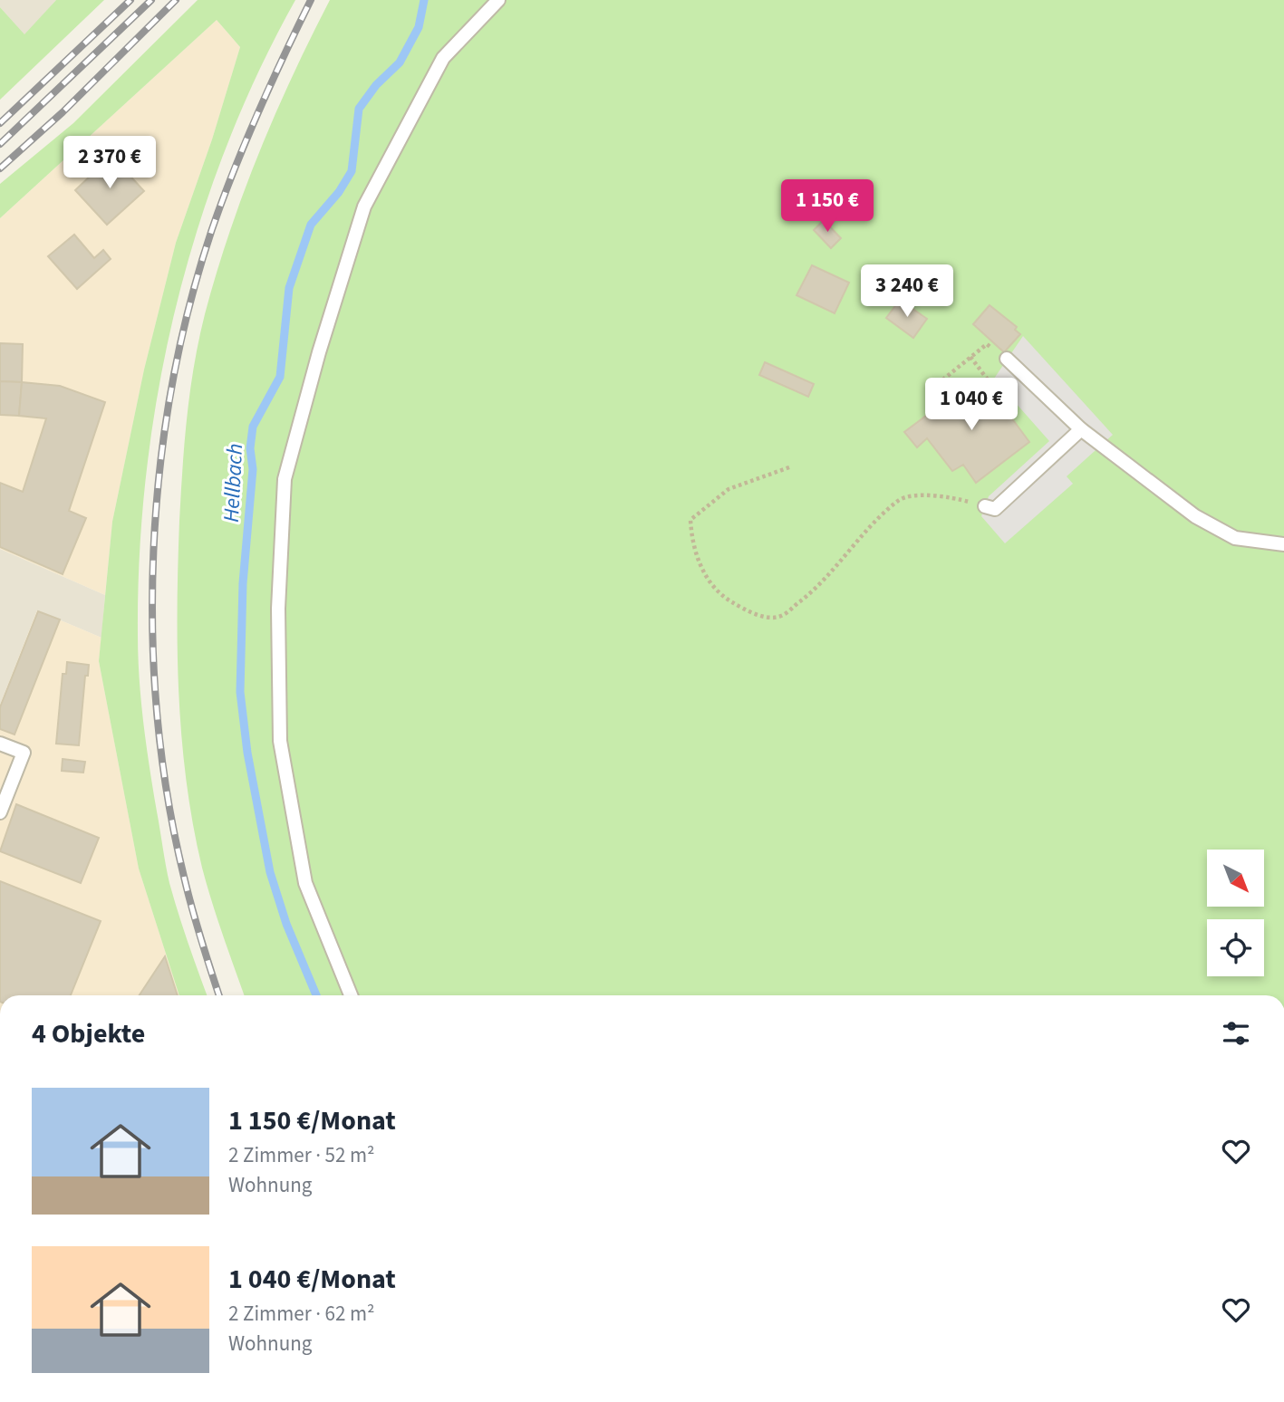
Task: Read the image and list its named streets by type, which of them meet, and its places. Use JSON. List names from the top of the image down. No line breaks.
{"water":["Hellbach"],"north":"bottom right","page":{"price":["2 370 €","1 150 €","3 240 €","1 040 €"],"heading":"4 Objekte","list":[{"name":"1 150 €/Monat","note":"2 Zimmer · 52 m² · Wohnung"},{"name":"1 040 €/Monat","note":"2 Zimmer · 62 m² · Wohnung"}]}}
